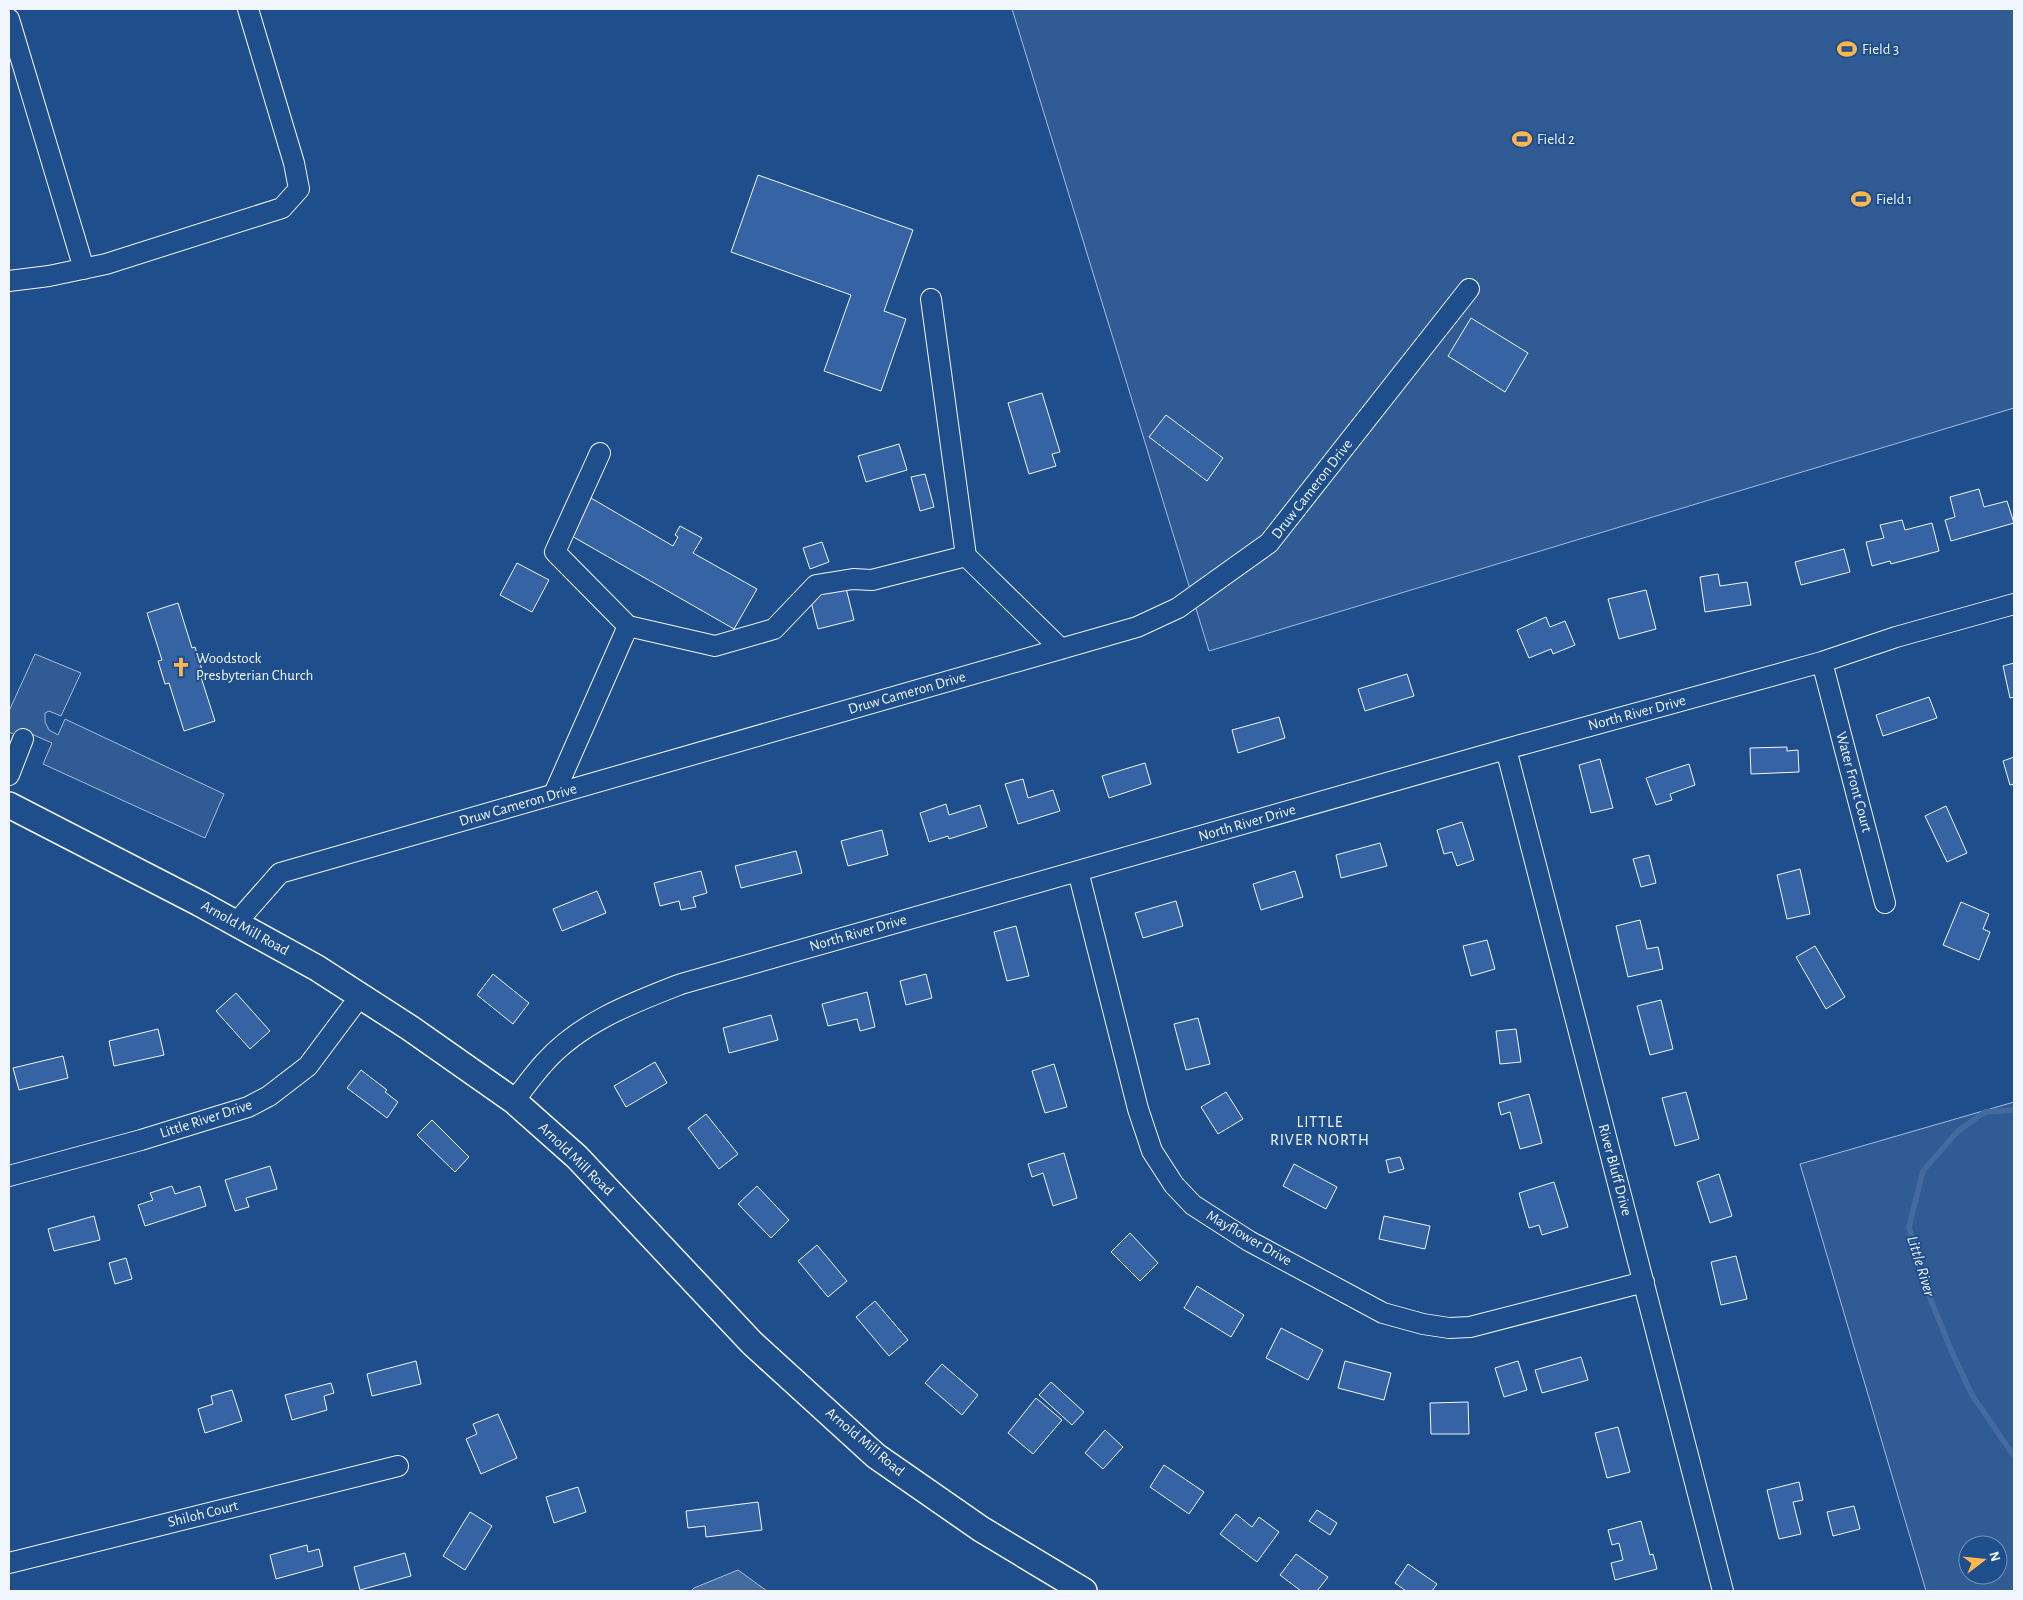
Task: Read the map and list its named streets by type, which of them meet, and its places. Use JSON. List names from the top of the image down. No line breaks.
{"streets":{"main road":["Arnold Mill Road"],"street":["Druw Cameron Drive","North River Drive","Water Front Court","Little River Drive","River Bluff Drive","Mayflower Drive","Shiloh Court"]},"crossings":[["Druw Cameron Drive","Arnold Mill Road"],["North River Drive","Water Front Court"],["North River Drive","Arnold Mill Road"],["North River Drive","River Bluff Drive"],["North River Drive","Mayflower Drive"],["Arnold Mill Road","Little River Drive"],["River Bluff Drive","Mayflower Drive"]],"districts":["LITTLE RIVER NORTH"],"water":["Little River"],"places":{"sports":["Field 3","Field 2","Field 1"],"church":["Woodstock Presbyterian Church"]},"north":"right"}
